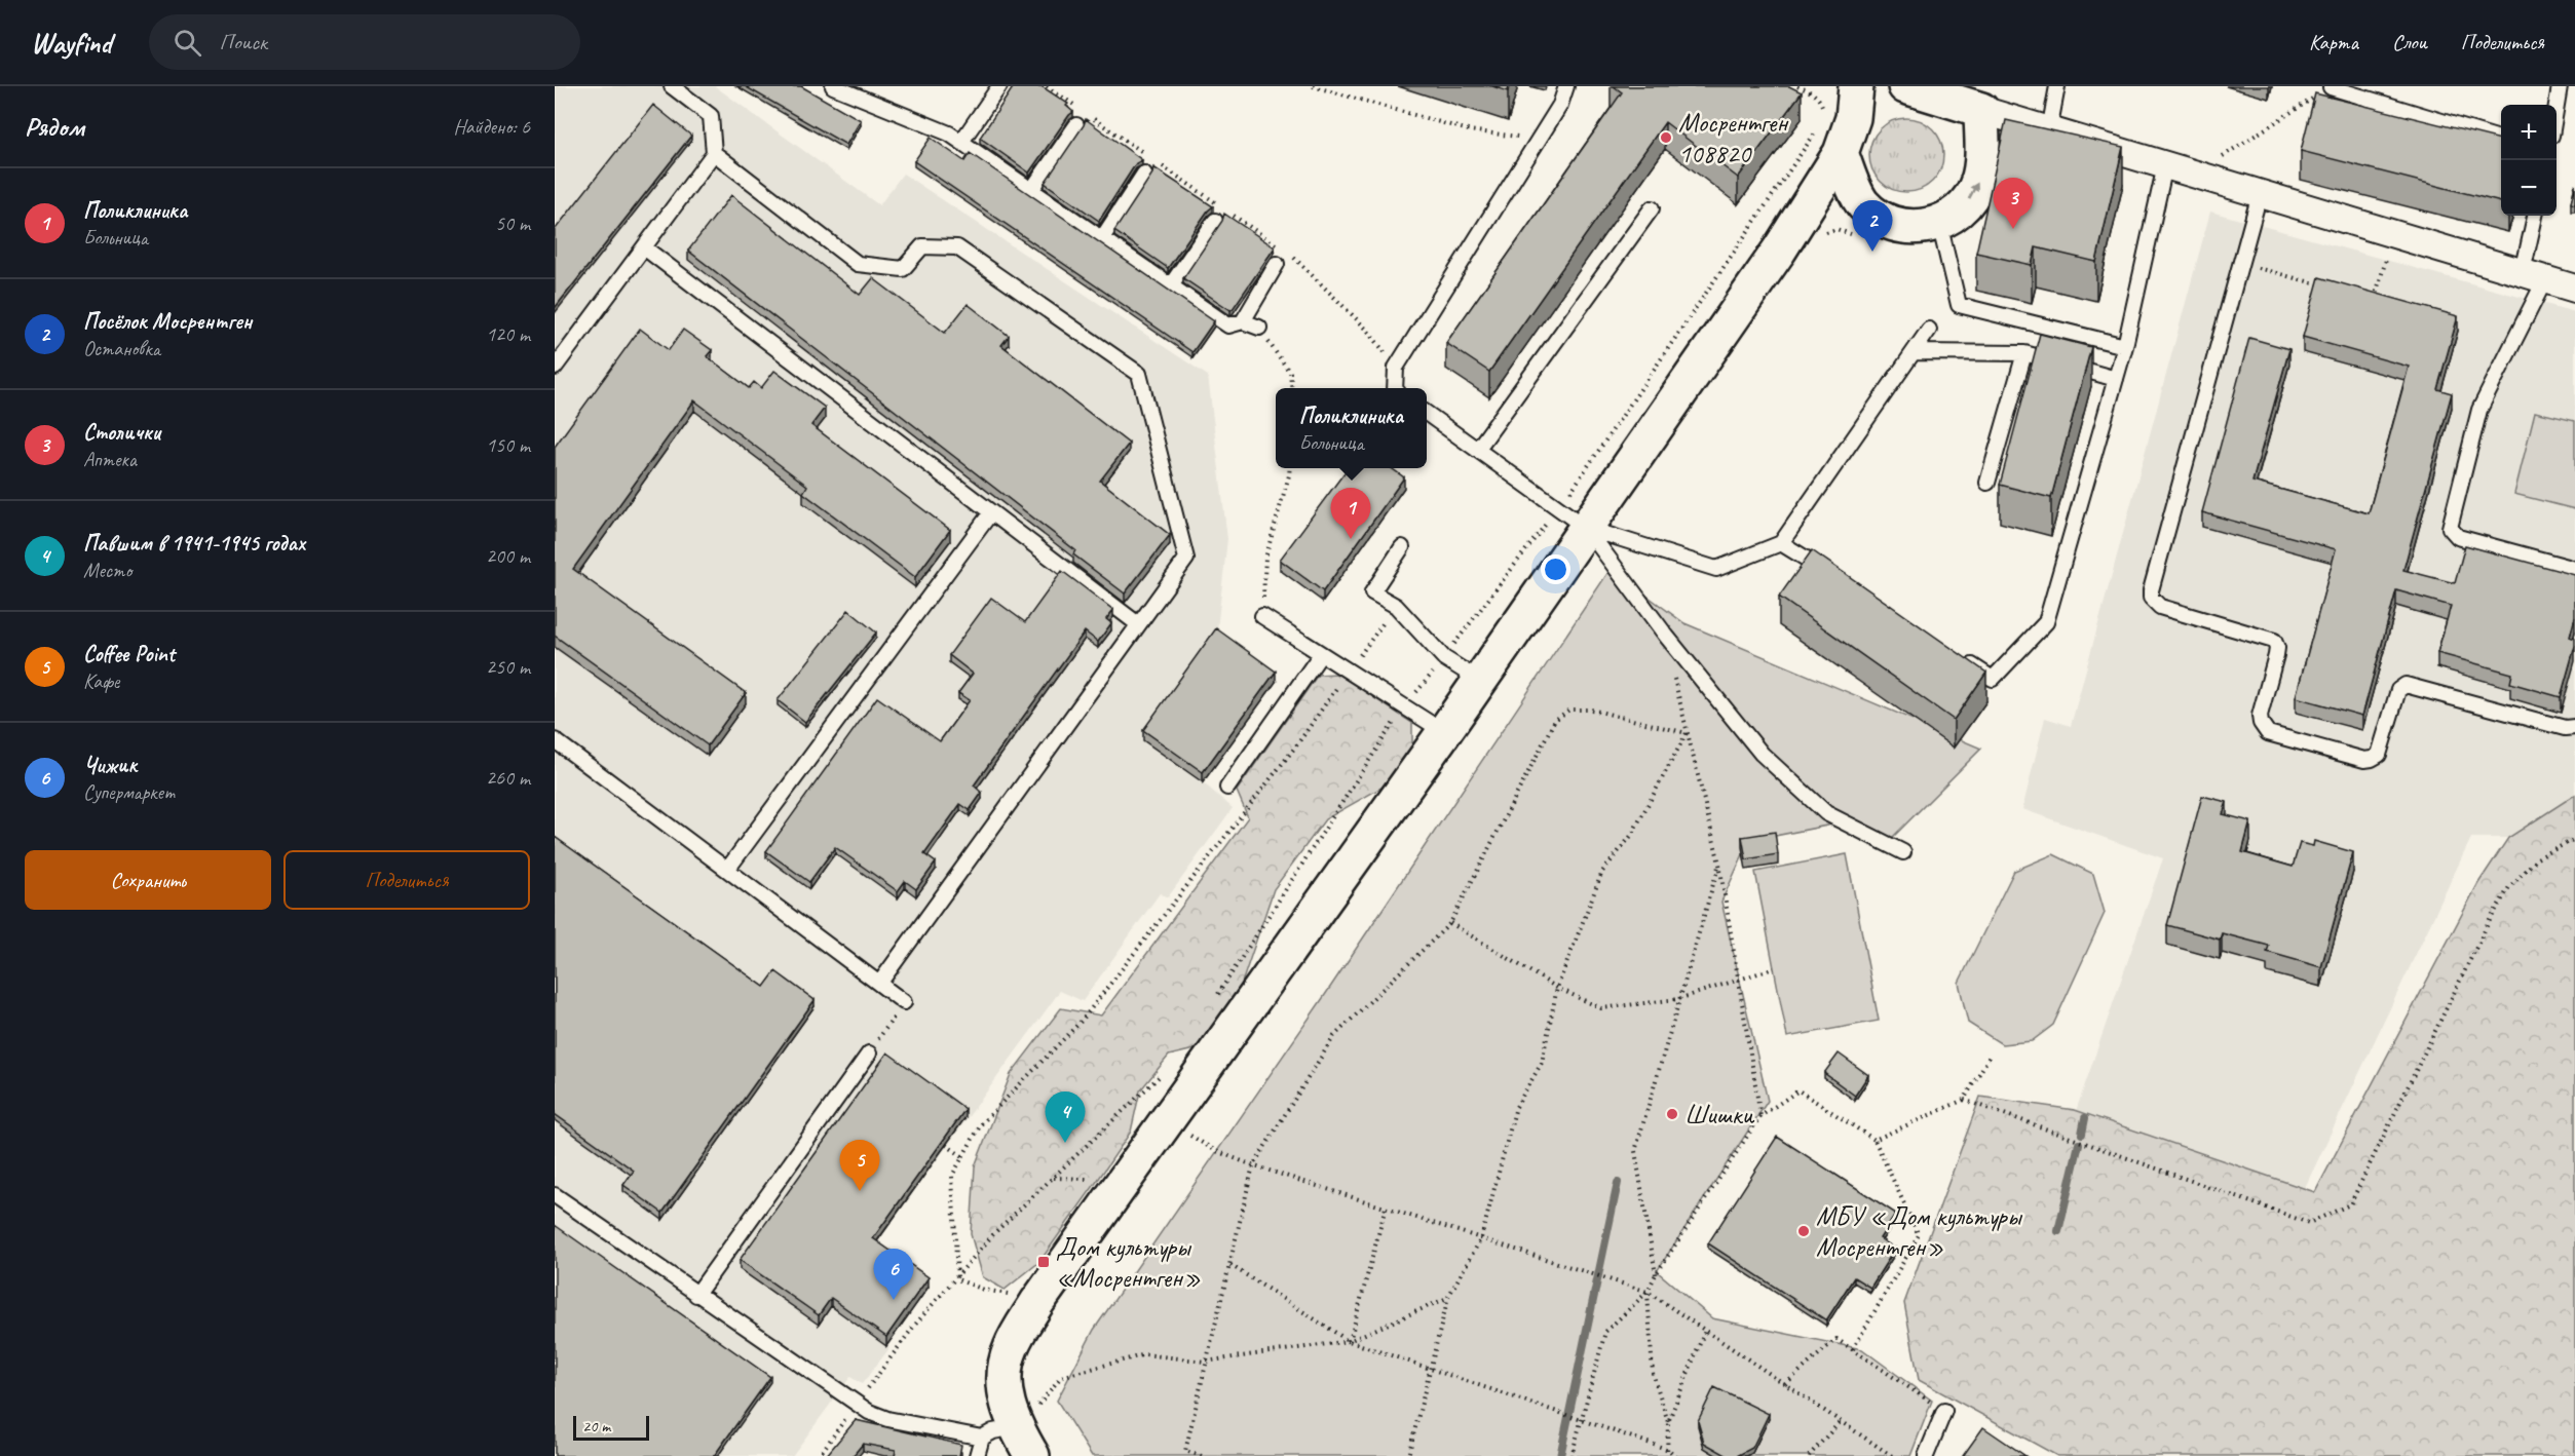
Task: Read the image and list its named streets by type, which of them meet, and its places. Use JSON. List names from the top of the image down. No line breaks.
{"places":{"other":["Мосрентген 108820","Шишки","МБУ «Дом культуры Мосрентген»"],"transit":["Дом культуры «Мосрентген»"]},"scale_bar":"20 m","page":{"header":"Wayfind","search":"Поиск","nav":["Карта","Слои","Поделиться"],"heading":["Рядом","Найдено: 6"],"map_buttons":["+","−"],"list":[{"mark":"1","name":"Поликлиника","note":"Больница","value":"50 m"},{"mark":"2","name":"Посёлок Мосрентген","note":"Остановка","value":"120 m"},{"mark":"3","name":"Столички","note":"Аптека","value":"150 m"},{"mark":"4","name":"Павшим в 1941-1945 годах","note":"Место","value":"200 m"},{"mark":"5","name":"Coffee Point","note":"Кафе","value":"250 m"},{"mark":"6","name":"Чижик","note":"Супермаркет","value":"260 m"}],"pins":["3","2","1","4","5","6"],"popup":["Поликлиника","Больница"],"buttons":["Сохранить","Поделиться"],"scale":"20 m"}}
